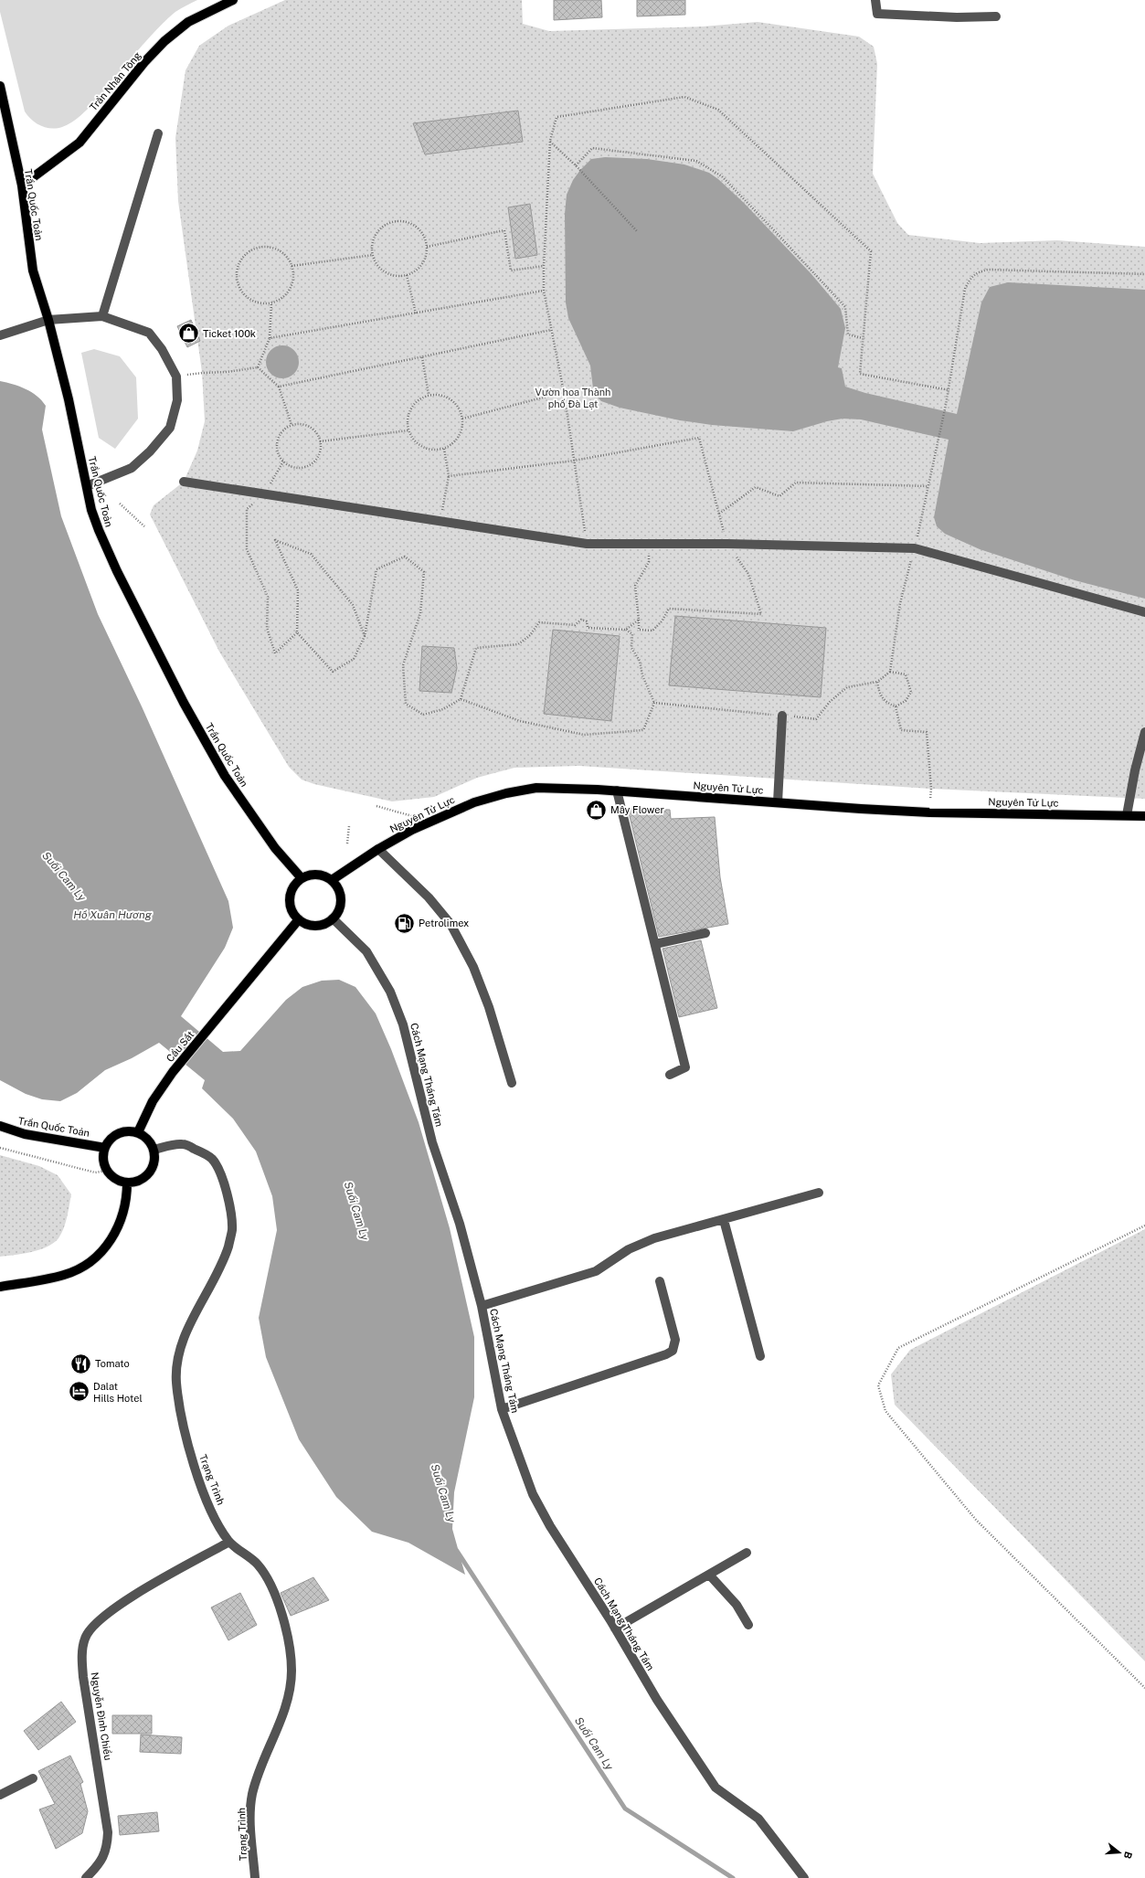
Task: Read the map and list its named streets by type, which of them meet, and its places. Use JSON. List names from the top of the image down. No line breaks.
{"streets":{"main road":["Trần Nhân Tông","Trần Quốc Toản","Nguyên Tử Lực","Cầu Sắt"],"street":["Cách Mạng Tháng Tám","Trạng Trình","Nguyễn Đình Chiểu"]},"crossings":[["Trần Nhân Tông","Trần Quốc Toản"],["Trần Quốc Toản","Nguyên Tử Lực"],["Trần Quốc Toản","Cầu Sắt"],["Trần Quốc Toản","Cách Mạng Tháng Tám"],["Trần Quốc Toản","Trạng Trình"],["Nguyên Tử Lực","Cầu Sắt"],["Nguyên Tử Lực","Cách Mạng Tháng Tám"],["Cầu Sắt","Cách Mạng Tháng Tám"],["Cầu Sắt","Trạng Trình"],["Trạng Trình","Nguyễn Đình Chiểu"]],"water":["Suối Cam Ly","Hồ Xuân Hương"],"parks":["Vườn hoa Thành phố Đà Lạt"],"places":{"shop":["Ticket 100k","Mây Flower"],"fuel station":["Petrolimex"],"restaurant":["Tomato"],"hotel":["Dalat Hills Hotel"]},"north":"right"}
